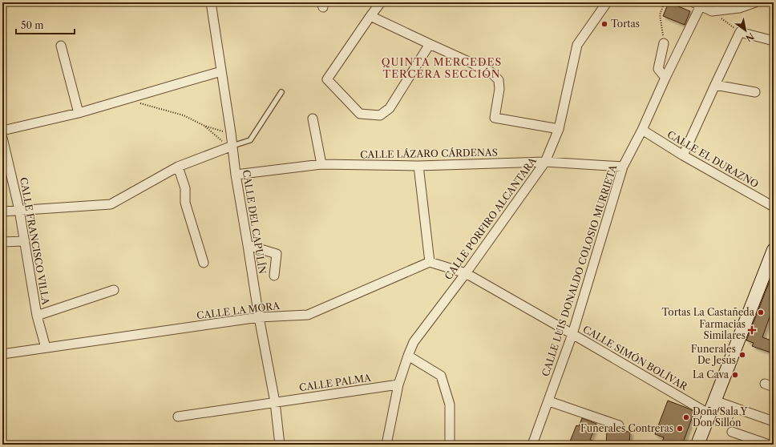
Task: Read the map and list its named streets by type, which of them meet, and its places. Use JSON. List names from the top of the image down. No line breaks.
{"streets":{"street":["CALLE LÁZARO CÁRDENAS","CALLE EL DURAZNO","CALLE PORFIRO ALCANTARA","CALLE DEL CAPULÍN","CALLE FRANCISCO VILLA","CALLE LUIS DONALDO COLOSIO MURRIETA","CALLE LA MORA","CALLE SIMÓN BOLÍVAR","CALLE PALMA"]},"crossings":[["CALLE LÁZARO CÁRDENAS","CALLE PORFIRO ALCANTARA"],["CALLE LÁZARO CÁRDENAS","CALLE DEL CAPULÍN"],["CALLE LÁZARO CÁRDENAS","CALLE LUIS DONALDO COLOSIO MURRIETA"],["CALLE EL DURAZNO","CALLE LUIS DONALDO COLOSIO MURRIETA"],["CALLE PORFIRO ALCANTARA","CALLE SIMÓN BOLÍVAR"],["CALLE PORFIRO ALCANTARA","CALLE PALMA"],["CALLE DEL CAPULÍN","CALLE LA MORA"],["CALLE DEL CAPULÍN","CALLE PALMA"],["CALLE FRANCISCO VILLA","CALLE LA MORA"],["CALLE LUIS DONALDO COLOSIO MURRIETA","CALLE SIMÓN BOLÍVAR"]],"districts":["QUINTA MERCEDES TERCERA SECCIÓN"],"places":{"other":["Tortas","Tortas La Castañeda","Funerales De Jesús","La Cava","Doña Sala Y Don Sillón","Funerales Contreras"],"health":["Farmacias Similares"]},"scale_bar":"50 m","north":"bottom right"}
